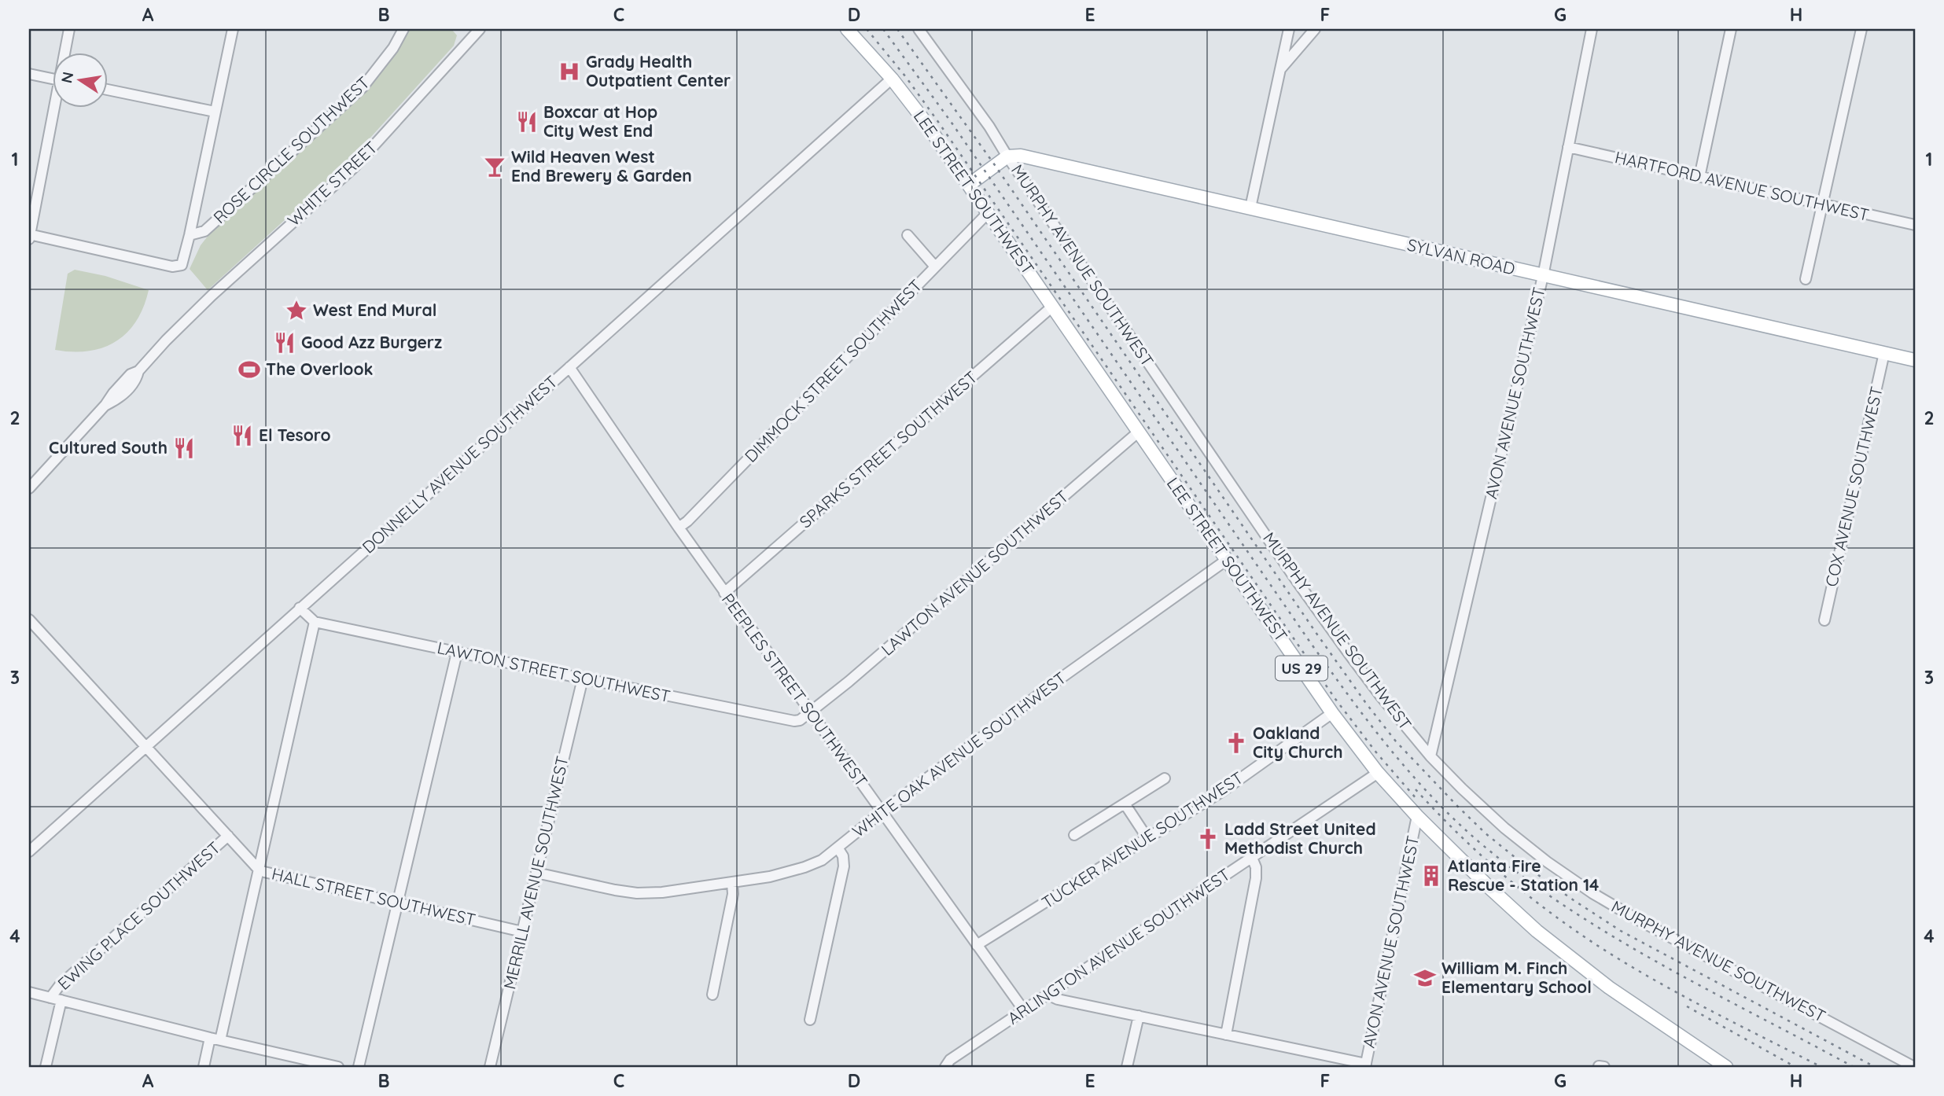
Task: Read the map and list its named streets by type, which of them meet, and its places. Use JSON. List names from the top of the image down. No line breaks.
{"streets":{"main road":["LEE STREET SOUTHWEST","SYLVAN ROAD","US 29"],"street":["ROSE CIRCLE SOUTHWEST","WHITE STREET","HARTFORD AVENUE SOUTHWEST","MURPHY AVENUE SOUTHWEST","DIMMOCK STREET SOUTHWEST","AVON AVENUE SOUTHWEST","SPARKS STREET SOUTHWEST","DONNELLY AVENUE SOUTHWEST","COX AVENUE SOUTHWEST","LAWTON AVENUE SOUTHWEST","LAWTON STREET SOUTHWEST","PEEPLES STREET SOUTHWEST","WHITE OAK AVENUE SOUTHWEST","TUCKER AVENUE SOUTHWEST","MERRILL AVENUE SOUTHWEST","HALL STREET SOUTHWEST","EWING PLACE SOUTHWEST","ARLINGTON AVENUE SOUTHWEST"]},"crossings":[["HARTFORD AVENUE SOUTHWEST","AVON AVENUE SOUTHWEST"],["LEE STREET SOUTHWEST","DIMMOCK STREET SOUTHWEST"],["LEE STREET SOUTHWEST","AVON AVENUE SOUTHWEST"],["LEE STREET SOUTHWEST","SPARKS STREET SOUTHWEST"],["LEE STREET SOUTHWEST","DONNELLY AVENUE SOUTHWEST"],["LEE STREET SOUTHWEST","LAWTON AVENUE SOUTHWEST"],["LEE STREET SOUTHWEST","WHITE OAK AVENUE SOUTHWEST"],["LEE STREET SOUTHWEST","TUCKER AVENUE SOUTHWEST"],["LEE STREET SOUTHWEST","ARLINGTON AVENUE SOUTHWEST"],["SYLVAN ROAD","MURPHY AVENUE SOUTHWEST"],["SYLVAN ROAD","AVON AVENUE SOUTHWEST"],["SYLVAN ROAD","COX AVENUE SOUTHWEST"],["MURPHY AVENUE SOUTHWEST","AVON AVENUE SOUTHWEST"],["DIMMOCK STREET SOUTHWEST","PEEPLES STREET SOUTHWEST"],["SPARKS STREET SOUTHWEST","PEEPLES STREET SOUTHWEST"],["DONNELLY AVENUE SOUTHWEST","PEEPLES STREET SOUTHWEST"],["DONNELLY AVENUE SOUTHWEST","HALL STREET SOUTHWEST"],["LAWTON AVENUE SOUTHWEST","LAWTON STREET SOUTHWEST"],["LAWTON AVENUE SOUTHWEST","PEEPLES STREET SOUTHWEST"],["LAWTON STREET SOUTHWEST","PEEPLES STREET SOUTHWEST"],["LAWTON STREET SOUTHWEST","MERRILL AVENUE SOUTHWEST"],["PEEPLES STREET SOUTHWEST","WHITE OAK AVENUE SOUTHWEST"],["PEEPLES STREET SOUTHWEST","TUCKER AVENUE SOUTHWEST"],["PEEPLES STREET SOUTHWEST","ARLINGTON AVENUE SOUTHWEST"],["MERRILL AVENUE SOUTHWEST","HALL STREET SOUTHWEST"],["HALL STREET SOUTHWEST","EWING PLACE SOUTHWEST"]],"places":{"hospital":["Grady Health Outpatient Center"],"restaurant":["Boxcar at Hop City West End","Good Azz Burgerz","El Tesoro","Cultured South"],"bar":["Wild Heaven West End Brewery & Garden"],"place":["West End Mural"],"sports":["The Overlook"],"church":["Oakland City Church","Ladd Street United Methodist Church"],"building":["Atlanta Fire Rescue - Station 14"],"school or university":["William M. Finch Elementary School"]},"north":"left","grid":{"columns":["A","B","C","D","E","F","G","H"],"rows":["1","2","3","4"]}}
